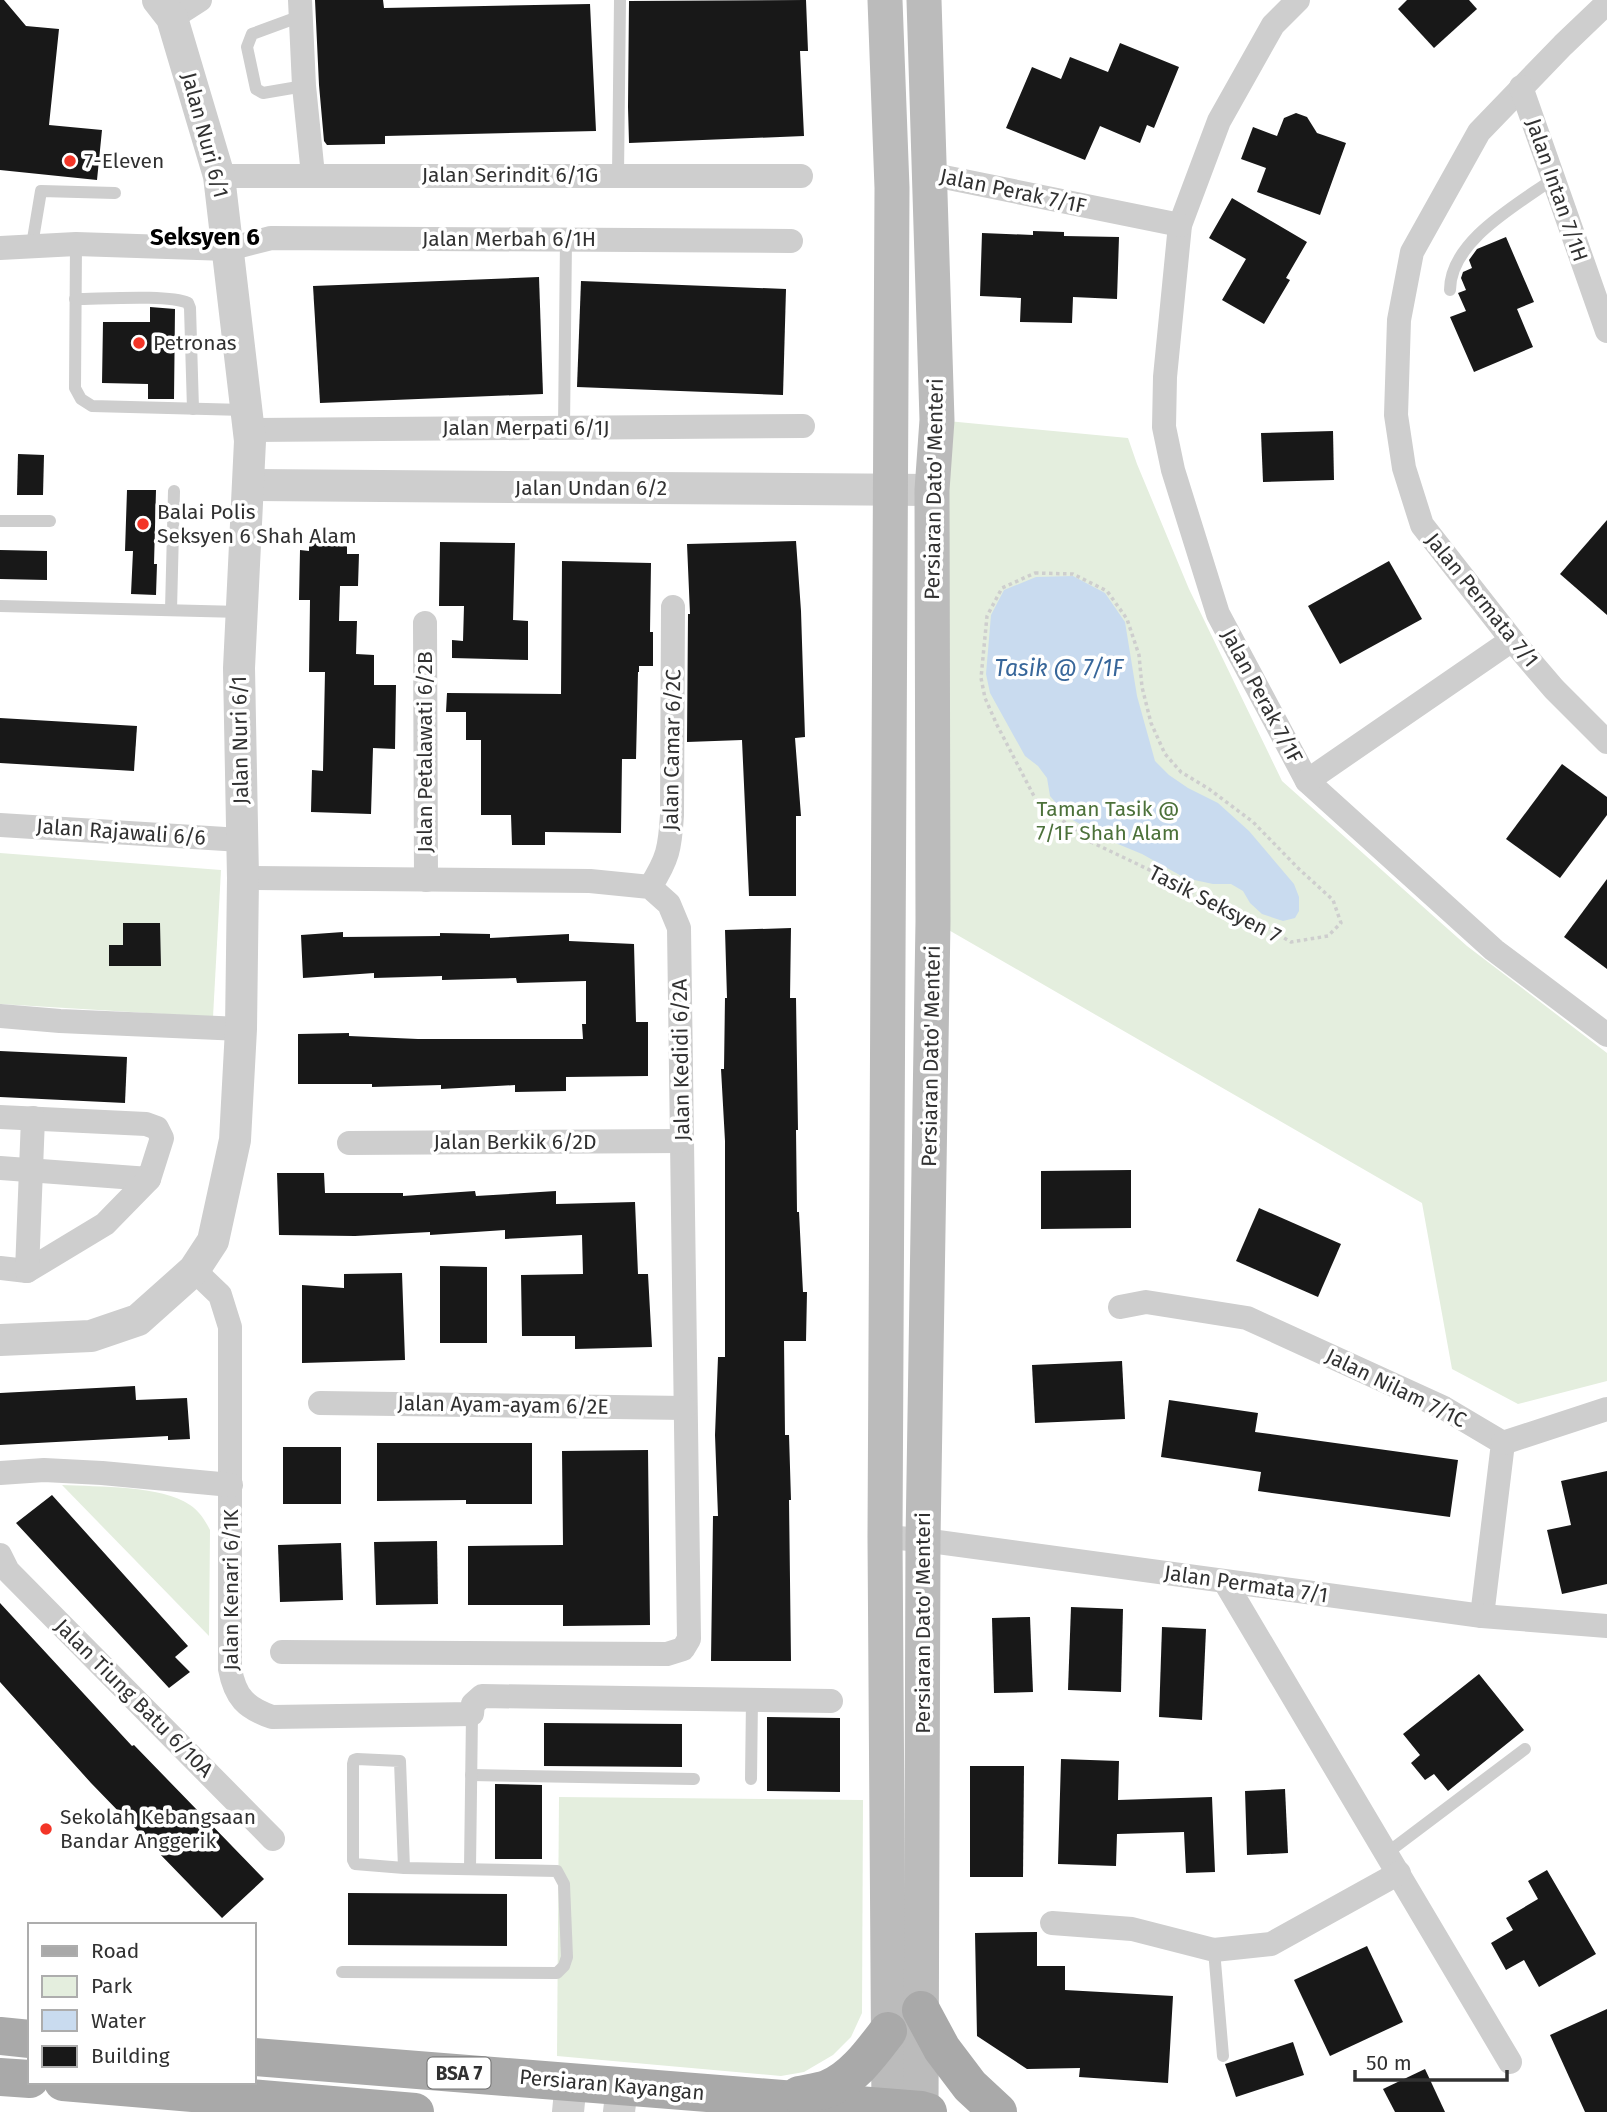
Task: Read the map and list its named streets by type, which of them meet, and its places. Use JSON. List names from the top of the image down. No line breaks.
{"streets":{"main road":["Persiaran Dato' Menteri","BSA 7","Persiaran Kayangan"],"street":["Jalan Nuri 6/1","Jalan Serindit 6/1G","Jalan Intan 7/1H","Jalan Perak 7/1F","Jalan Merbah 6/1H","Jalan Merpati 6/1J","Jalan Undan 6/2","Jalan Permata 7/1","Jalan Camar 6/2C","Jalan Petalawati 6/2B","Jalan Rajawali 6/6","Jalan Kedidi 6/2A","Jalan Berkik 6/2D","Jalan Nilam 7/1C","Jalan Ayam-ayam 6/2E","Jalan Kenari 6/1K","Jalan Tiung Batu 6/10A"],"path":["Tasik Seksyen 7"]},"crossings":[["Jalan Nuri 6/1","Jalan Serindit 6/1G"],["Jalan Nuri 6/1","Jalan Merbah 6/1H"],["Jalan Nuri 6/1","Jalan Merpati 6/1J"],["Jalan Nuri 6/1","Jalan Undan 6/2"],["Jalan Nuri 6/1","Jalan Rajawali 6/6"],["Jalan Nuri 6/1","Jalan Kenari 6/1K"],["Jalan Intan 7/1H","Jalan Permata 7/1"],["Jalan Perak 7/1F","Persiaran Dato' Menteri"],["Jalan Undan 6/2","Persiaran Dato' Menteri"],["Persiaran Dato' Menteri","Jalan Permata 7/1"],["Persiaran Dato' Menteri","Persiaran Kayangan"],["Jalan Camar 6/2C","Jalan Kedidi 6/2A"],["Jalan Kedidi 6/2A","Jalan Berkik 6/2D"],["Jalan Kedidi 6/2A","Jalan Ayam-ayam 6/2E"]],"districts":["Seksyen 6"],"water":["Tasik @ 7/1F"],"parks":["Taman Tasik @ 7/1F Shah Alam"],"places":["7-Eleven","Petronas","Balai Polis Seksyen 6 Shah Alam","Sekolah Kebangsaan Bandar Anggerik"],"legend":["Road","Park","Water","Building"],"scale_bar":"50 m"}
